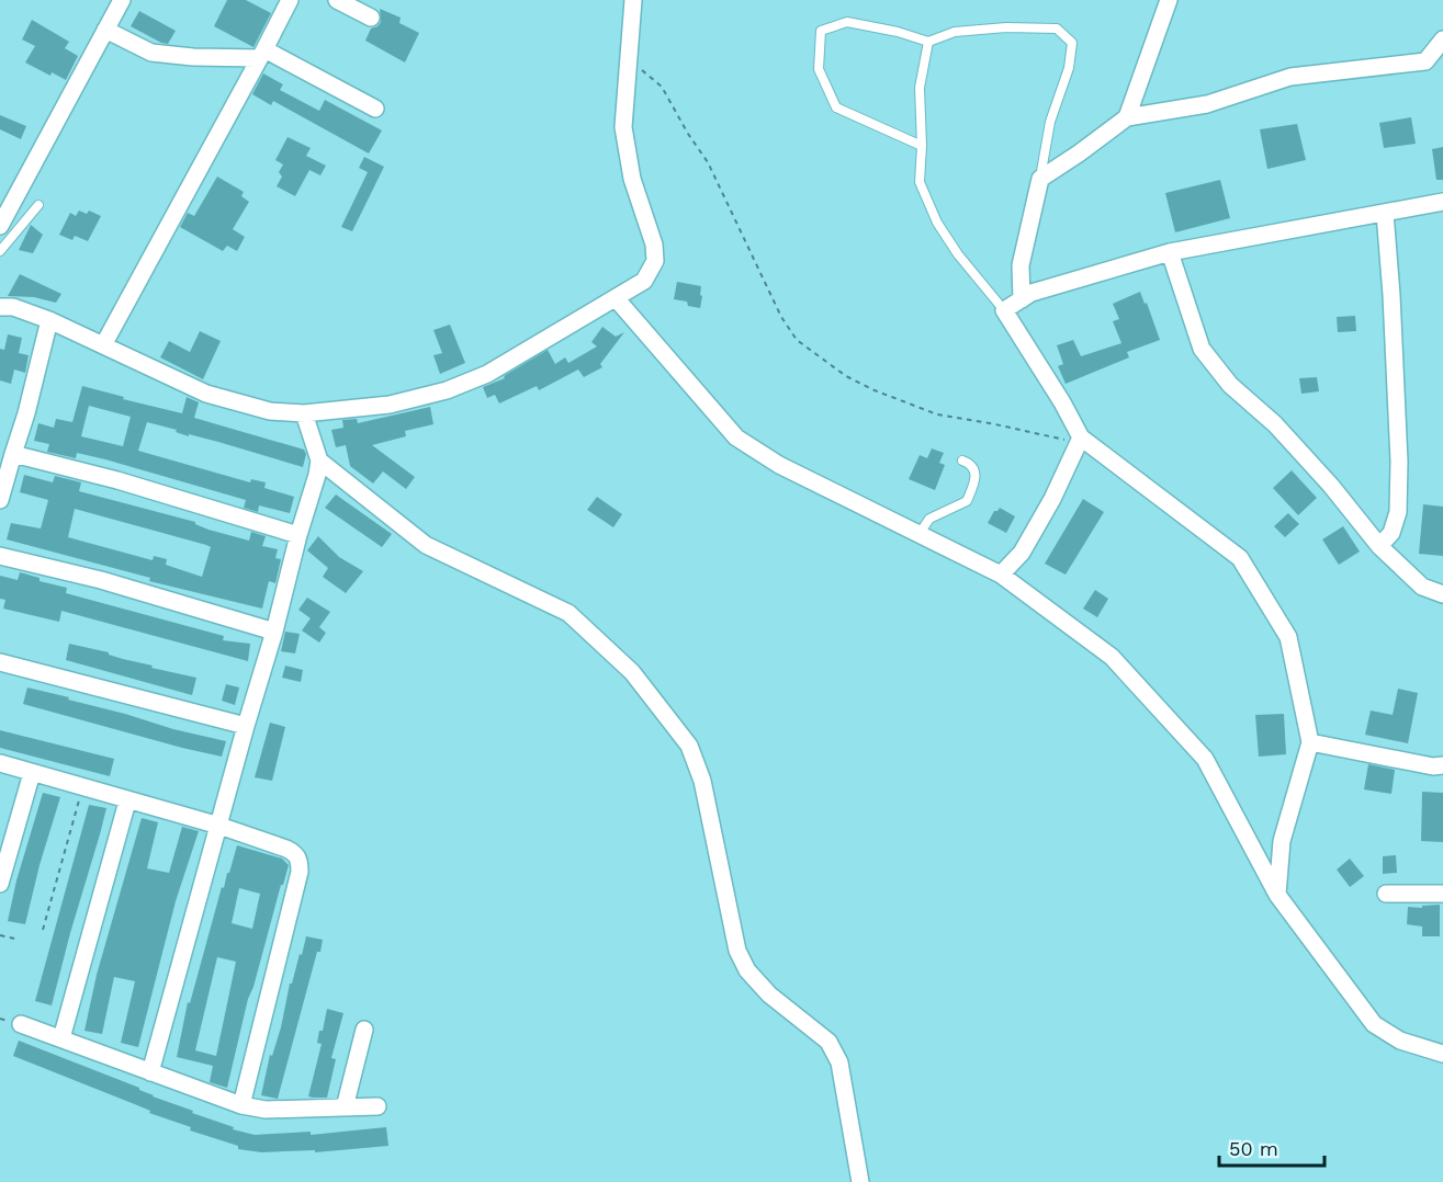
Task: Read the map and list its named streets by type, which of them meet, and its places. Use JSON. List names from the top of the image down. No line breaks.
{"scale_bar":"50 m"}
